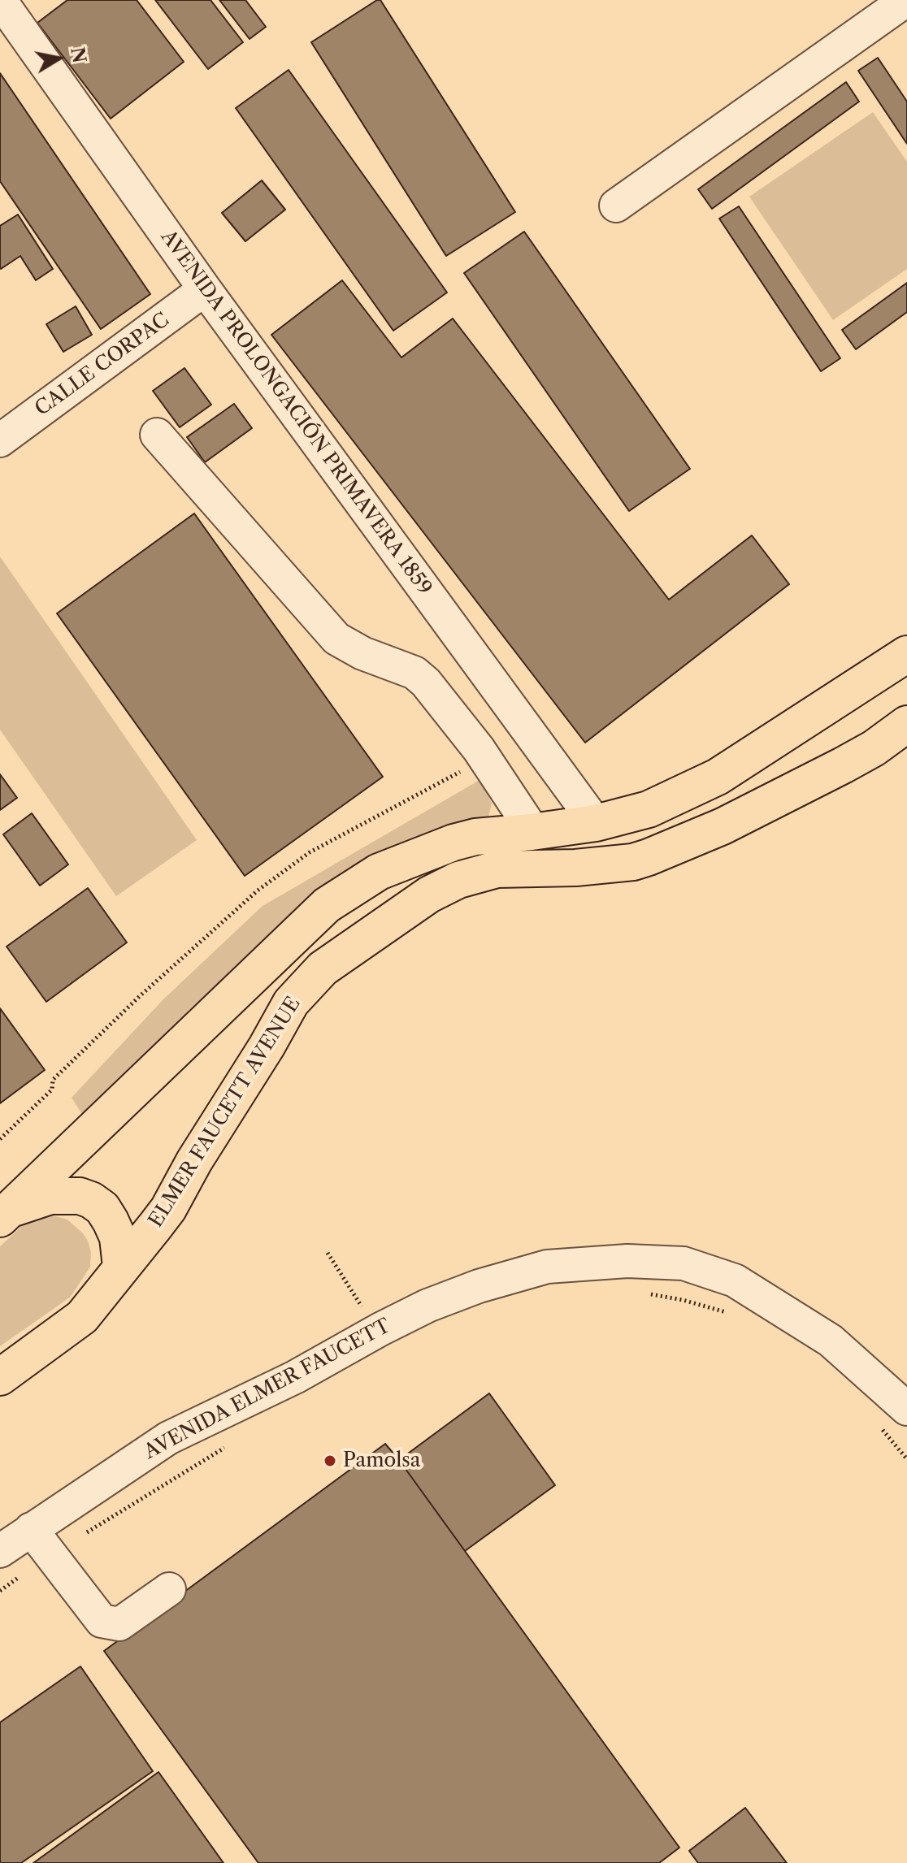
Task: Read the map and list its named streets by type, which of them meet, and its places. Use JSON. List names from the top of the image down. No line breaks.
{"streets":{"highway":["ELMER FAUCETT AVENUE"],"street":["CALLE CORPAC","AVENIDA PROLONGACIÓN PRIMAVERA 1859","AVENIDA ELMER FAUCETT"]},"crossings":[["CALLE CORPAC","AVENIDA PROLONGACIÓN PRIMAVERA 1859"]],"places":["Pamolsa"],"north":"right"}
